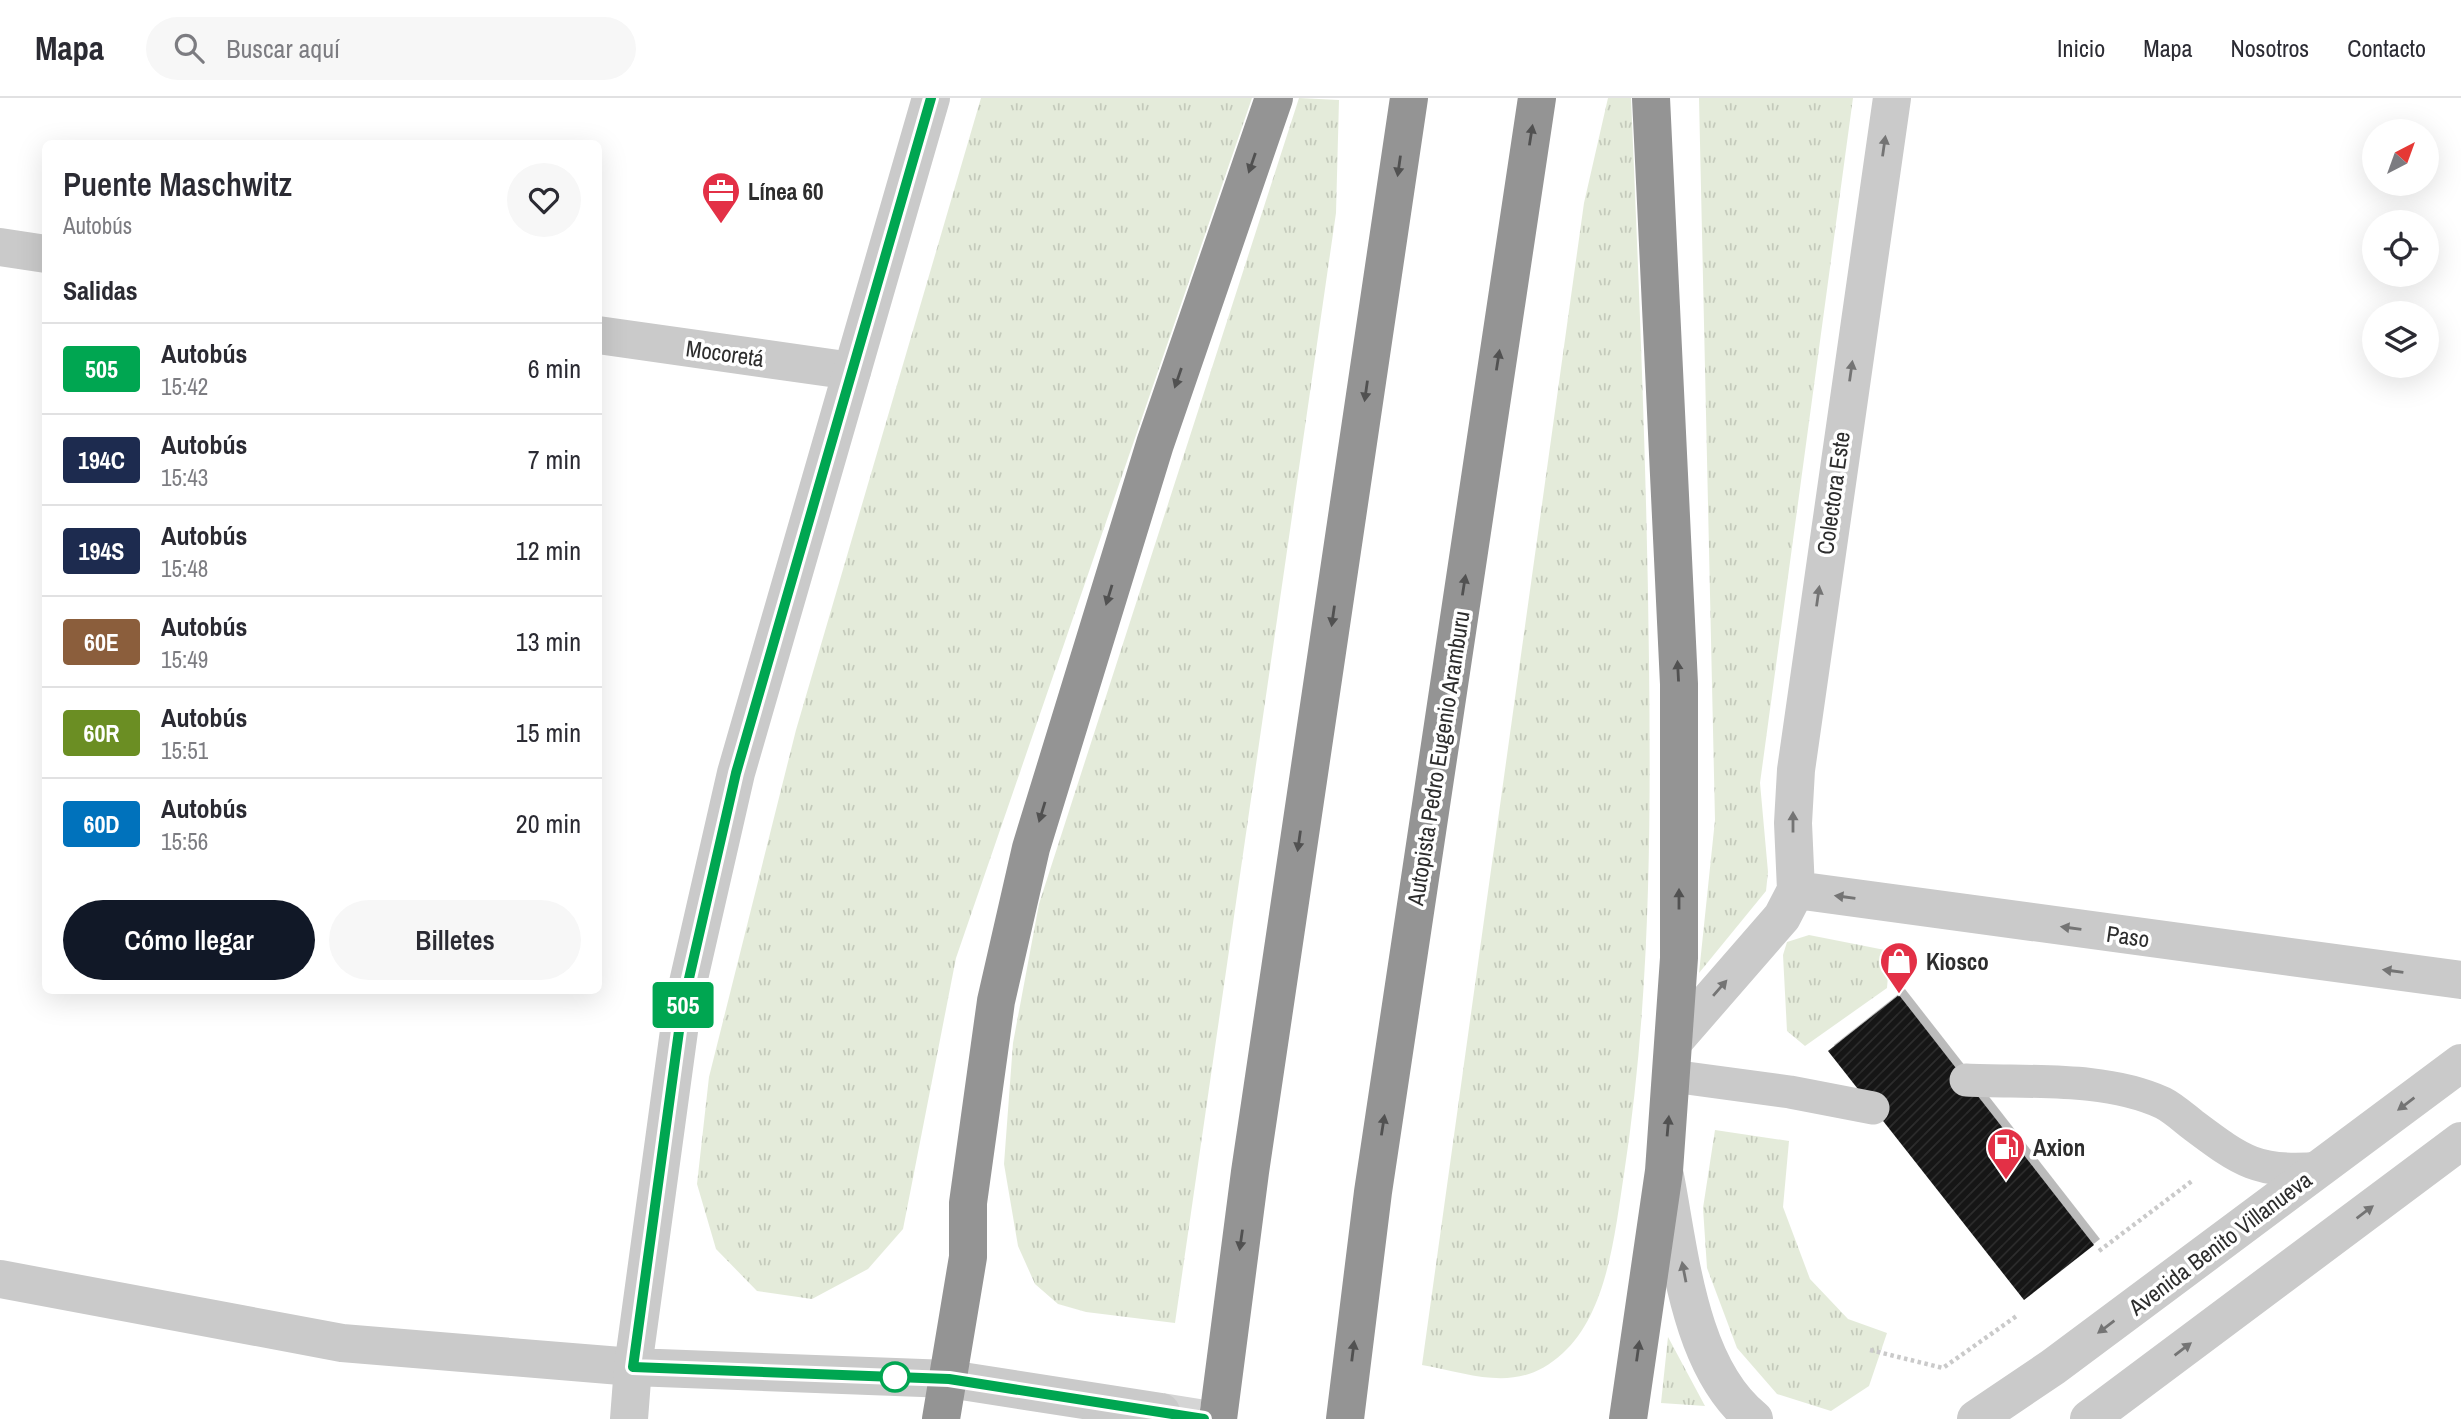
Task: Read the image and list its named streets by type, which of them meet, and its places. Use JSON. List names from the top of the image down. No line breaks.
{"streets":{"highway":["Autopista Pedro Eugenio Aramburu"],"street":["Mocoretá","Colectora Este","Paso","Avenida Benito Villanueva"]},"crossings":[["Colectora Este","Paso"]],"one_way":["Colectora Este","Paso"],"places":{"office":["Línea 60"],"shop":["Kiosco"],"fuel station":["Axion"]},"lines":["bus line 505"],"north":"top right","page":{"header":"Mapa","search":"Buscar aquí","nav":["Inicio","Mapa","Nosotros","Contacto"],"on_map":"505","heading":[["Puente Maschwitz","Autobús"],"Salidas"],"list":[{"mark":"505","name":"Autobús","note":"15:42","value":"6 min"},{"mark":"194C","name":"Autobús","note":"15:43","value":"7 min"},{"mark":"194S","name":"Autobús","note":"15:48","value":"12 min"},{"mark":"60E","name":"Autobús","note":"15:49","value":"13 min"},{"mark":"60R","name":"Autobús","note":"15:51","value":"15 min"},{"mark":"60D","name":"Autobús","note":"15:56","value":"20 min"}],"buttons":["Cómo llegar","Billetes"]}}
